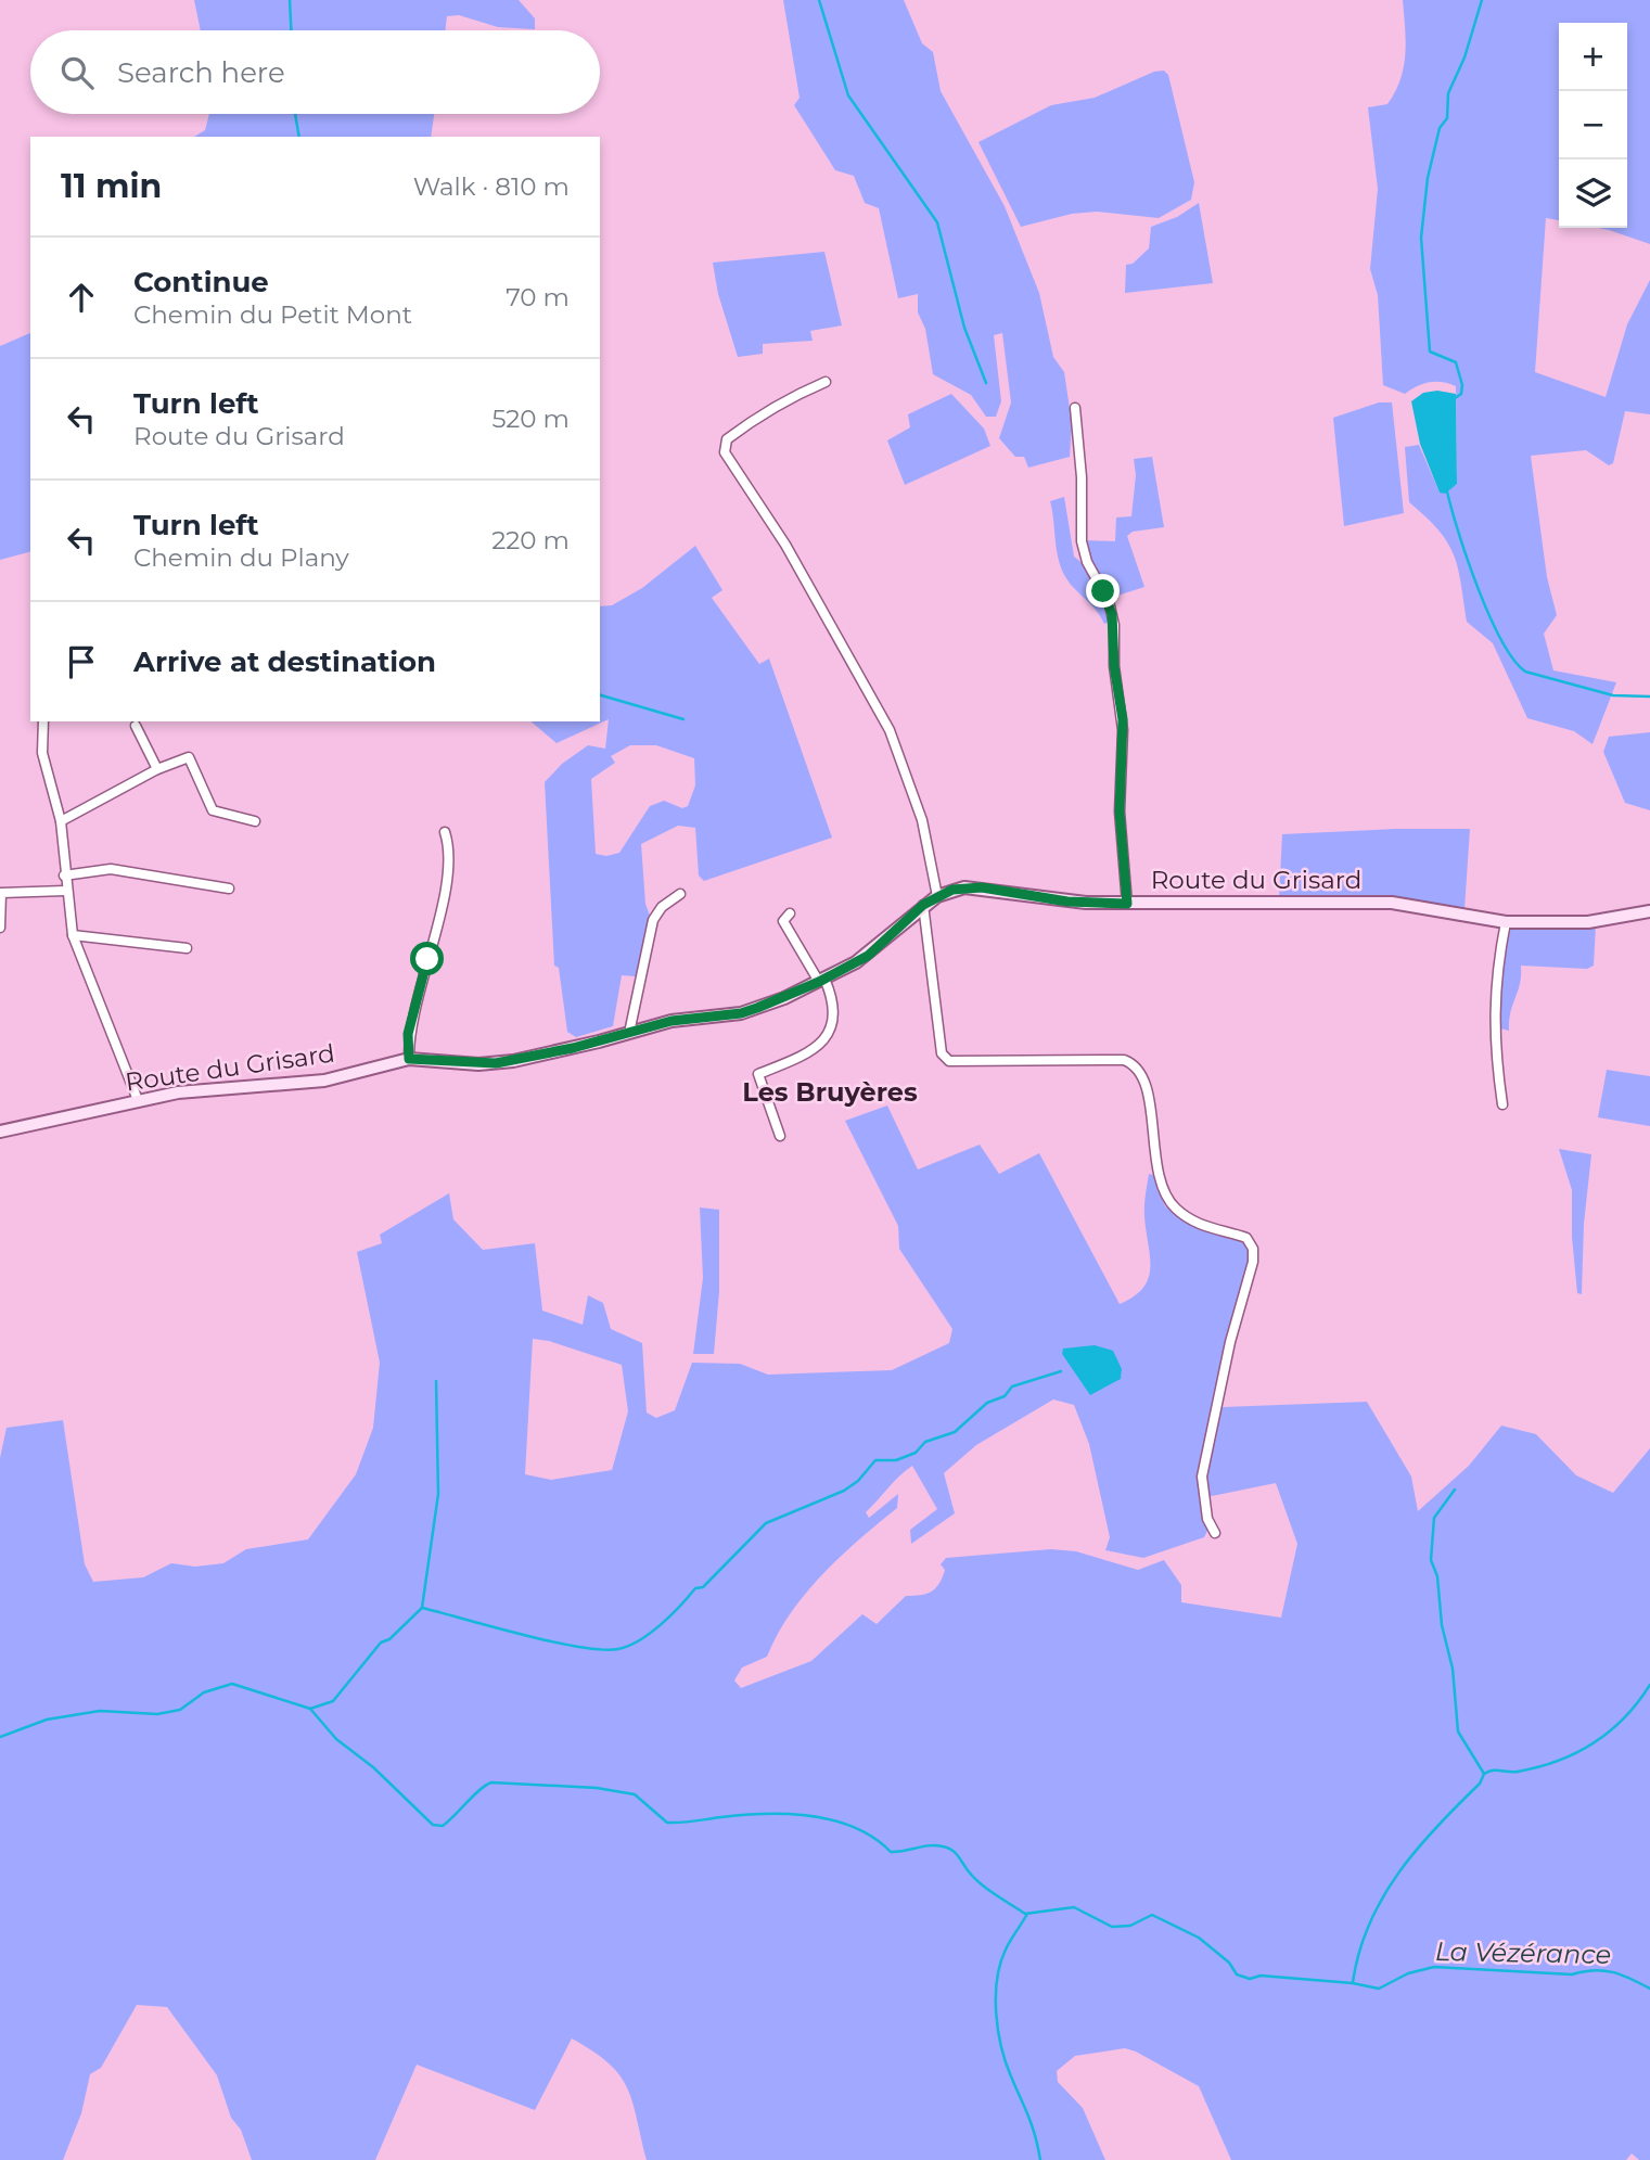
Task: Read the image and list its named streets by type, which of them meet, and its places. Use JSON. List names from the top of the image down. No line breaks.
{"streets":{"street":["Route du Grisard"]},"districts":["Les Bruyères"],"water":["La Vézérance"],"page":{"map_buttons":["+","−"],"search":"Search here","heading":["11 min","Walk · 810 m"],"list":[["Continue","Chemin du Petit Mont","70 m"],["Turn left","Route du Grisard","520 m"],["Turn left","Chemin du Plany","220 m"],"Arrive at destination"]}}
